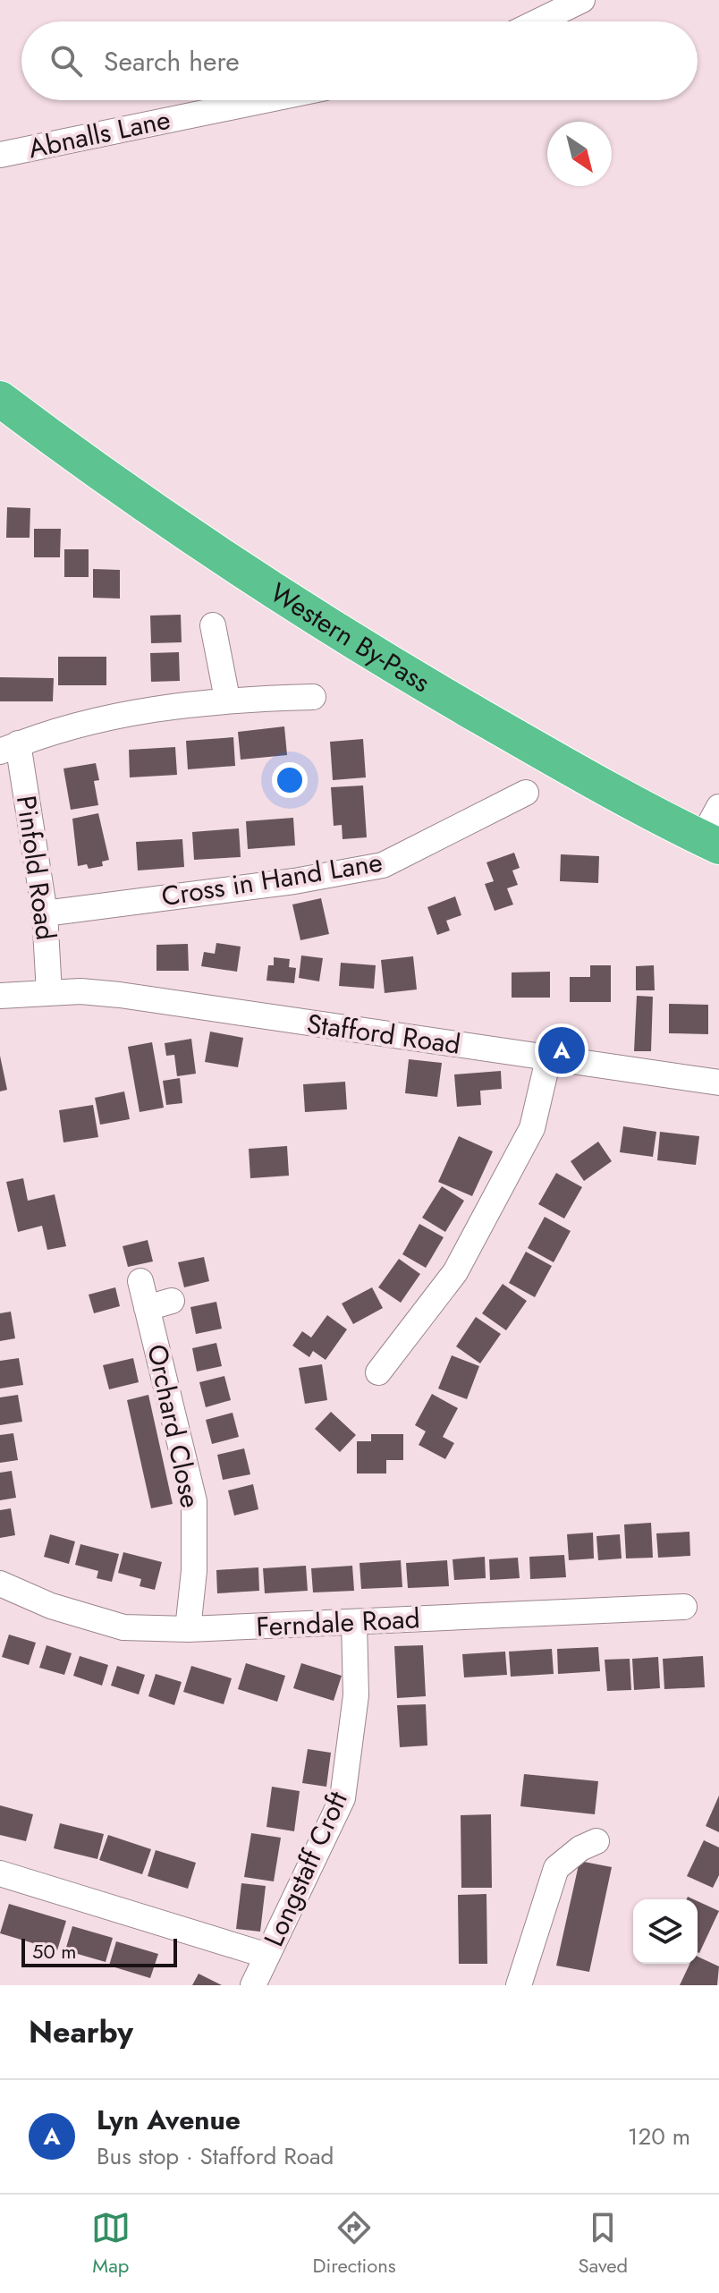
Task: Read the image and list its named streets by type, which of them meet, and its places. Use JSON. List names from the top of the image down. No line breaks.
{"streets":{"highway":["Western By-Pass"],"street":["Abnalls Lane","Pinfold Road","Cross in Hand Lane","Stafford Road","Orchard Close","Ferndale Road","Longstaff Croft"]},"crossings":[["Pinfold Road","Cross in Hand Lane"],["Pinfold Road","Stafford Road"],["Orchard Close","Ferndale Road"],["Ferndale Road","Longstaff Croft"]],"scale_bar":"50 m","north":"bottom right","page":{"search":"Search here","pins":"A","scale":"50 m","heading":"Nearby","list":[{"mark":"A","name":"Lyn Avenue","note":"Bus stop · Stafford Road","value":"120 m"}],"nav":["Map","Directions","Saved"]}}
